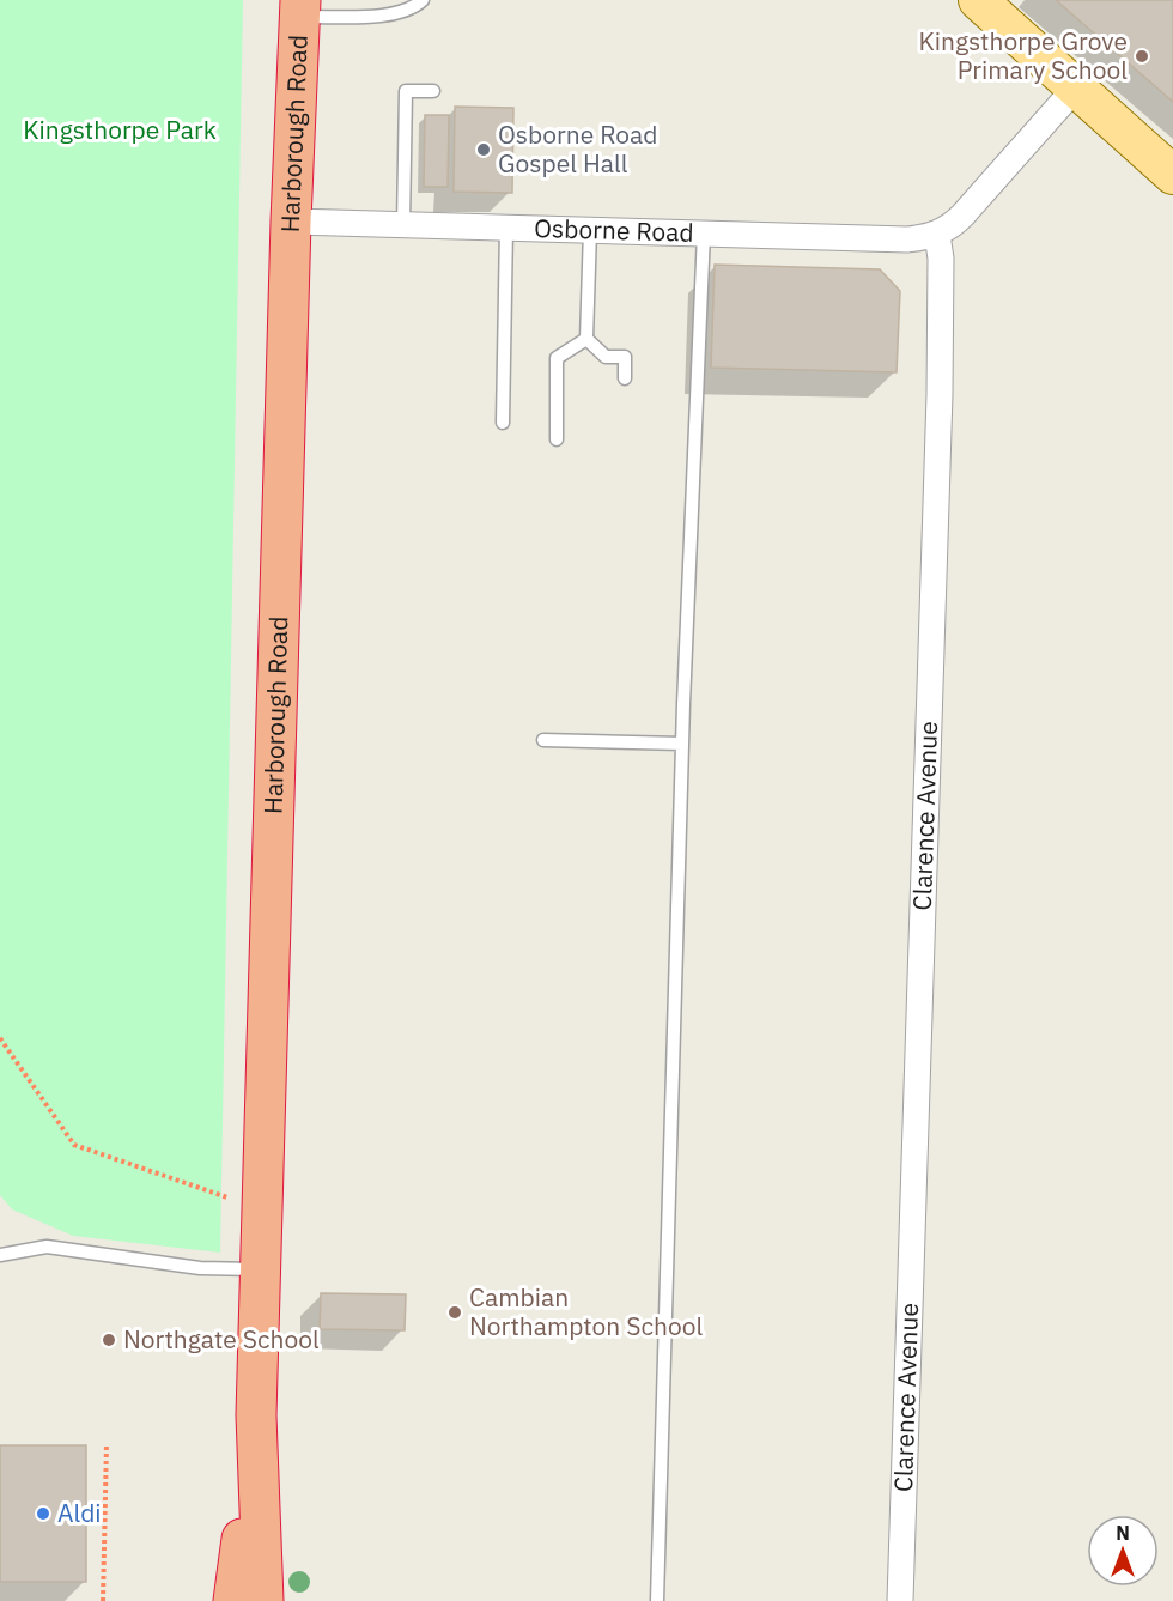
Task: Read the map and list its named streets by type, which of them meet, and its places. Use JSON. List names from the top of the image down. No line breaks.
{"streets":{"highway":["Harborough Road"],"street":["Osborne Road","Clarence Avenue"]},"crossings":[["Harborough Road","Osborne Road"],["Osborne Road","Clarence Avenue"]],"parks":["Kingsthorpe Park"],"places":["Kingsthorpe Grove Primary School","Osborne Road Gospel Hall","Cambian Northampton School","Northgate School","Aldi"],"north":"top"}
